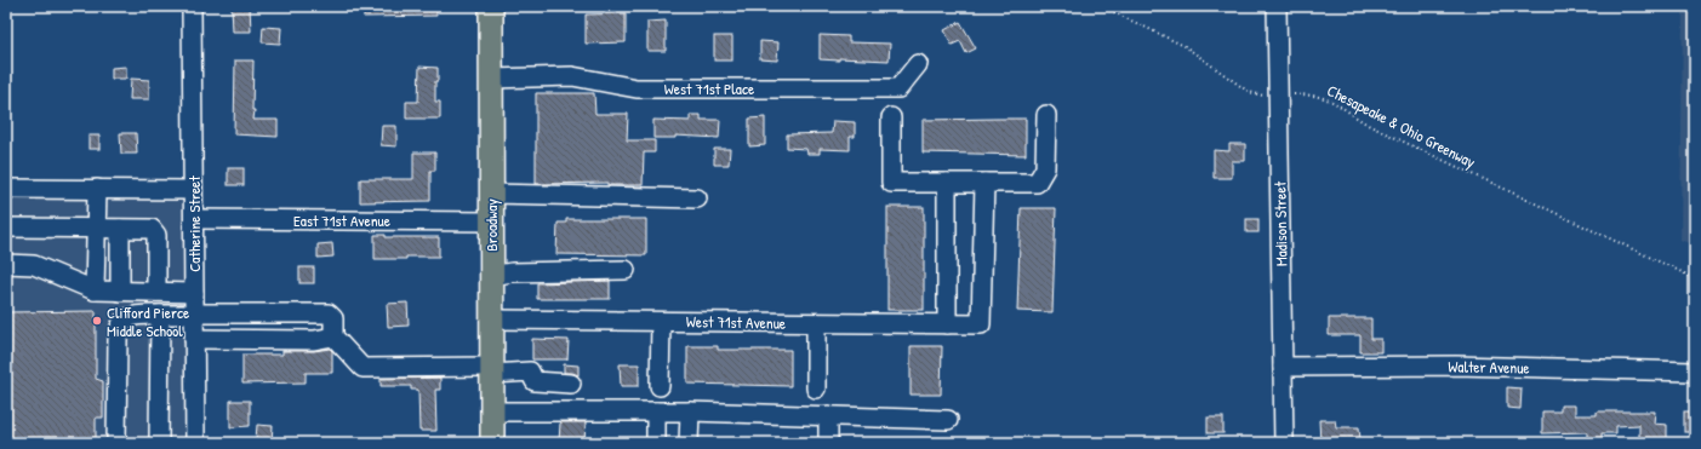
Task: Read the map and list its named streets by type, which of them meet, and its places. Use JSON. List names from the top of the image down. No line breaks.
{"streets":{"main road":["Broadway"],"street":["West 71st Place","East 71st Avenue","Catherine Street","Madison Street","West 71st Avenue","Walter Avenue"],"path":["Chesapeake & Ohio Greenway"]},"crossings":[["West 71st Place","Broadway"],["Chesapeake & Ohio Greenway","Madison Street"],["East 71st Avenue","Catherine Street"],["East 71st Avenue","Broadway"],["Madison Street","Walter Avenue"],["Broadway","West 71st Avenue"]],"places":["Clifford Pierce Middle School"]}
